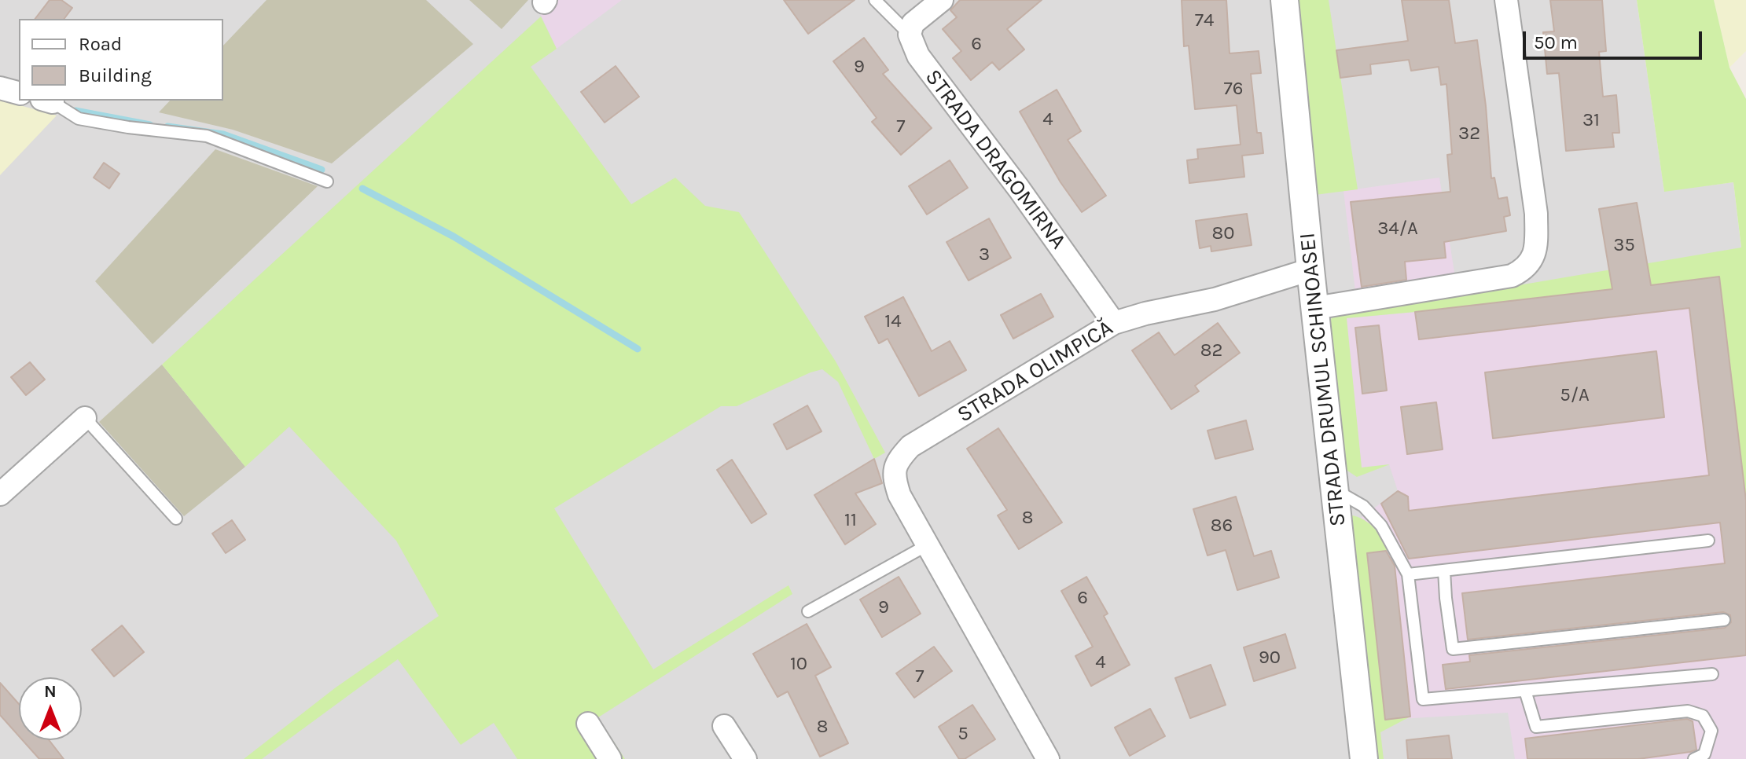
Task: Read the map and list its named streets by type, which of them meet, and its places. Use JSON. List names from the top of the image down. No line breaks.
{"streets":{"street":["STRADA DRAGOMIRNA","STRADA OLIMPICĂ","STRADA DRUMUL SCHINOASEI"]},"crossings":[["STRADA DRAGOMIRNA","STRADA OLIMPICĂ"],["STRADA OLIMPICĂ","STRADA DRUMUL SCHINOASEI"]],"house_numbers":["74","6","9","76","4","31","7","32","34/A","80","35","3","14","82","5/A","8","11","86","6","9","90","4","10","7","8","5"],"legend":["Road","Building"],"scale_bar":"50 m","north":"top"}
